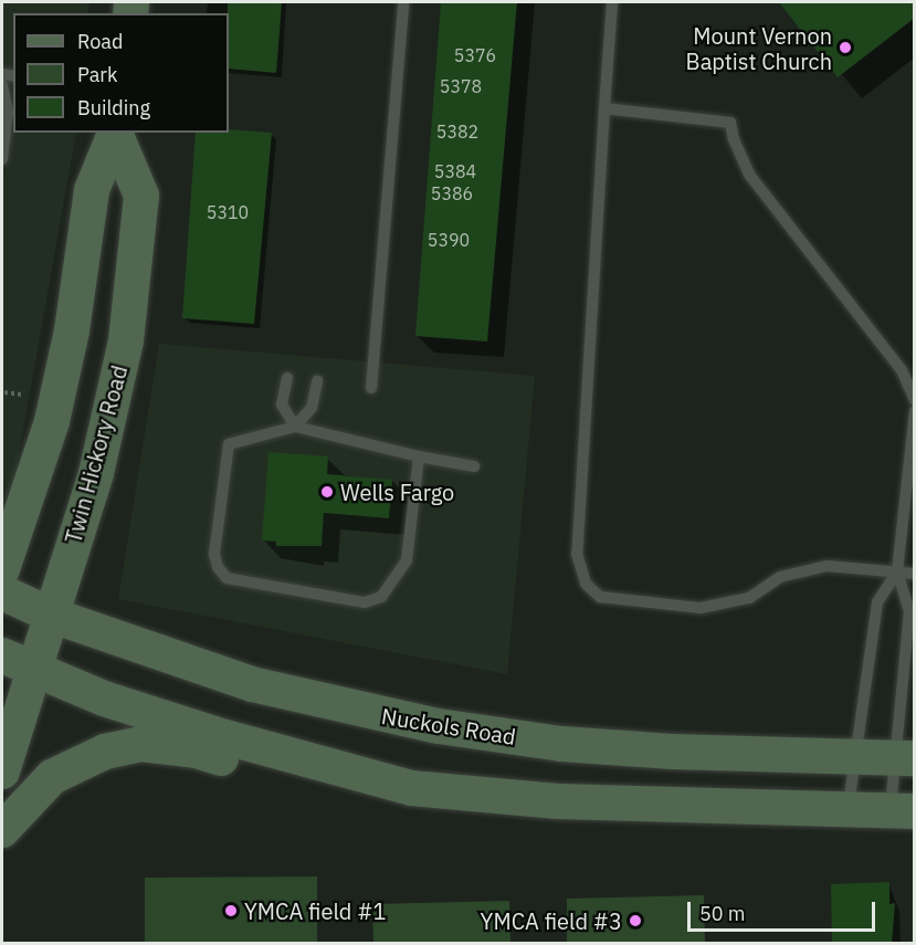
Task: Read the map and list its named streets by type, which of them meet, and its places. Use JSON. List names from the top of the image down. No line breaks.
{"streets":{"main road":["Twin Hickory Road","Nuckols Road"]},"crossings":[["Twin Hickory Road","Nuckols Road"]],"places":["Mount Vernon Baptist Church","Wells Fargo","YMCA field #1","YMCA field #3"],"house_numbers":["5376","5378","5382","5384","5386","5310","5390"],"legend":["Road","Park","Building"],"scale_bar":"50 m"}
